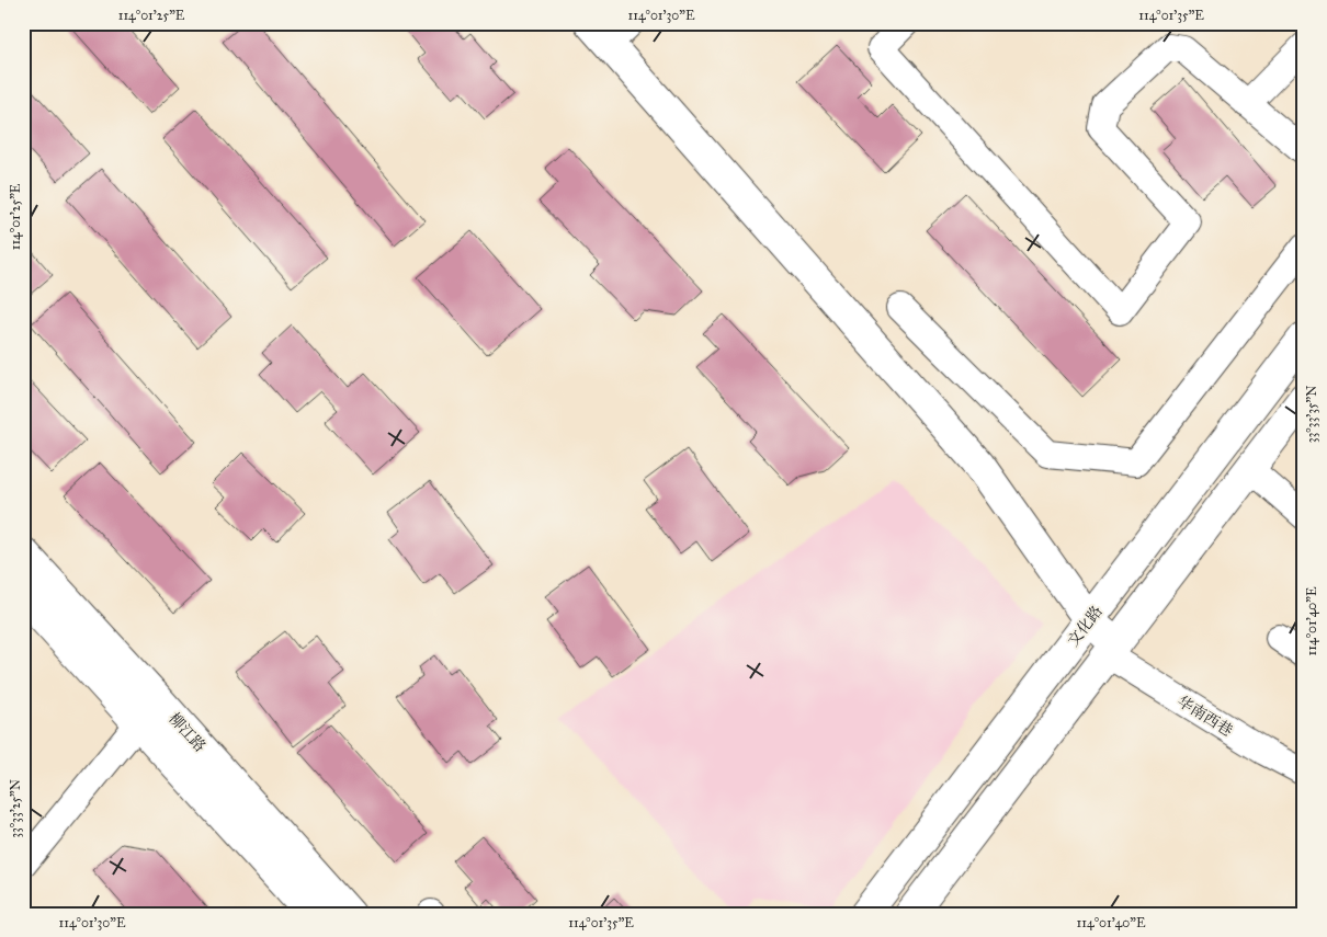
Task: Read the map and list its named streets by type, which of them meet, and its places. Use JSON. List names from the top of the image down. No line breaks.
{"streets":{"street":["文化路","华南西巷","柳江路"]},"coordinates":["114°01'25\"E","114°01'30\"E","114°01'35\"E","33°33'35\"N","114°01'40\"E","33°33'25\"N"]}
